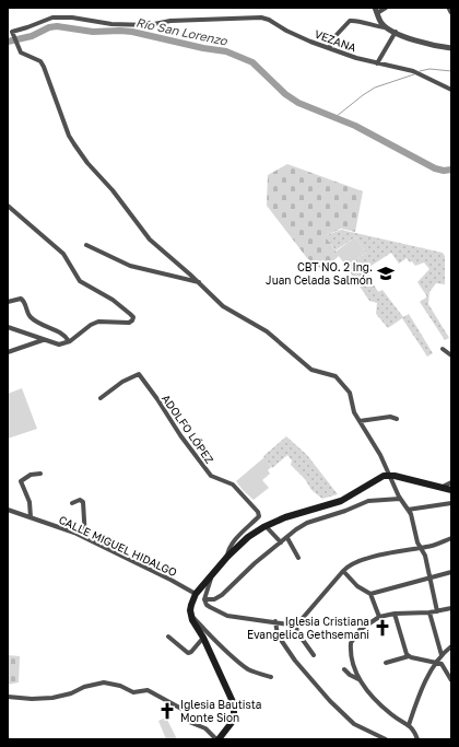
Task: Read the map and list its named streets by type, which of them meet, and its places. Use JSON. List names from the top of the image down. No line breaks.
{"streets":{"street":["VEZANA","ADOLFO LÓPEZ","CALLE MIGUEL HIDALGO"]},"water":["Río San Lorenzo"],"places":{"school or university":["CBT NO. 2 Ing. Juan Celada Salmón"],"church":["Iglesia Cristiana Evangelica Gethsemani","Iglesia Bautista Monte Sion"]}}
